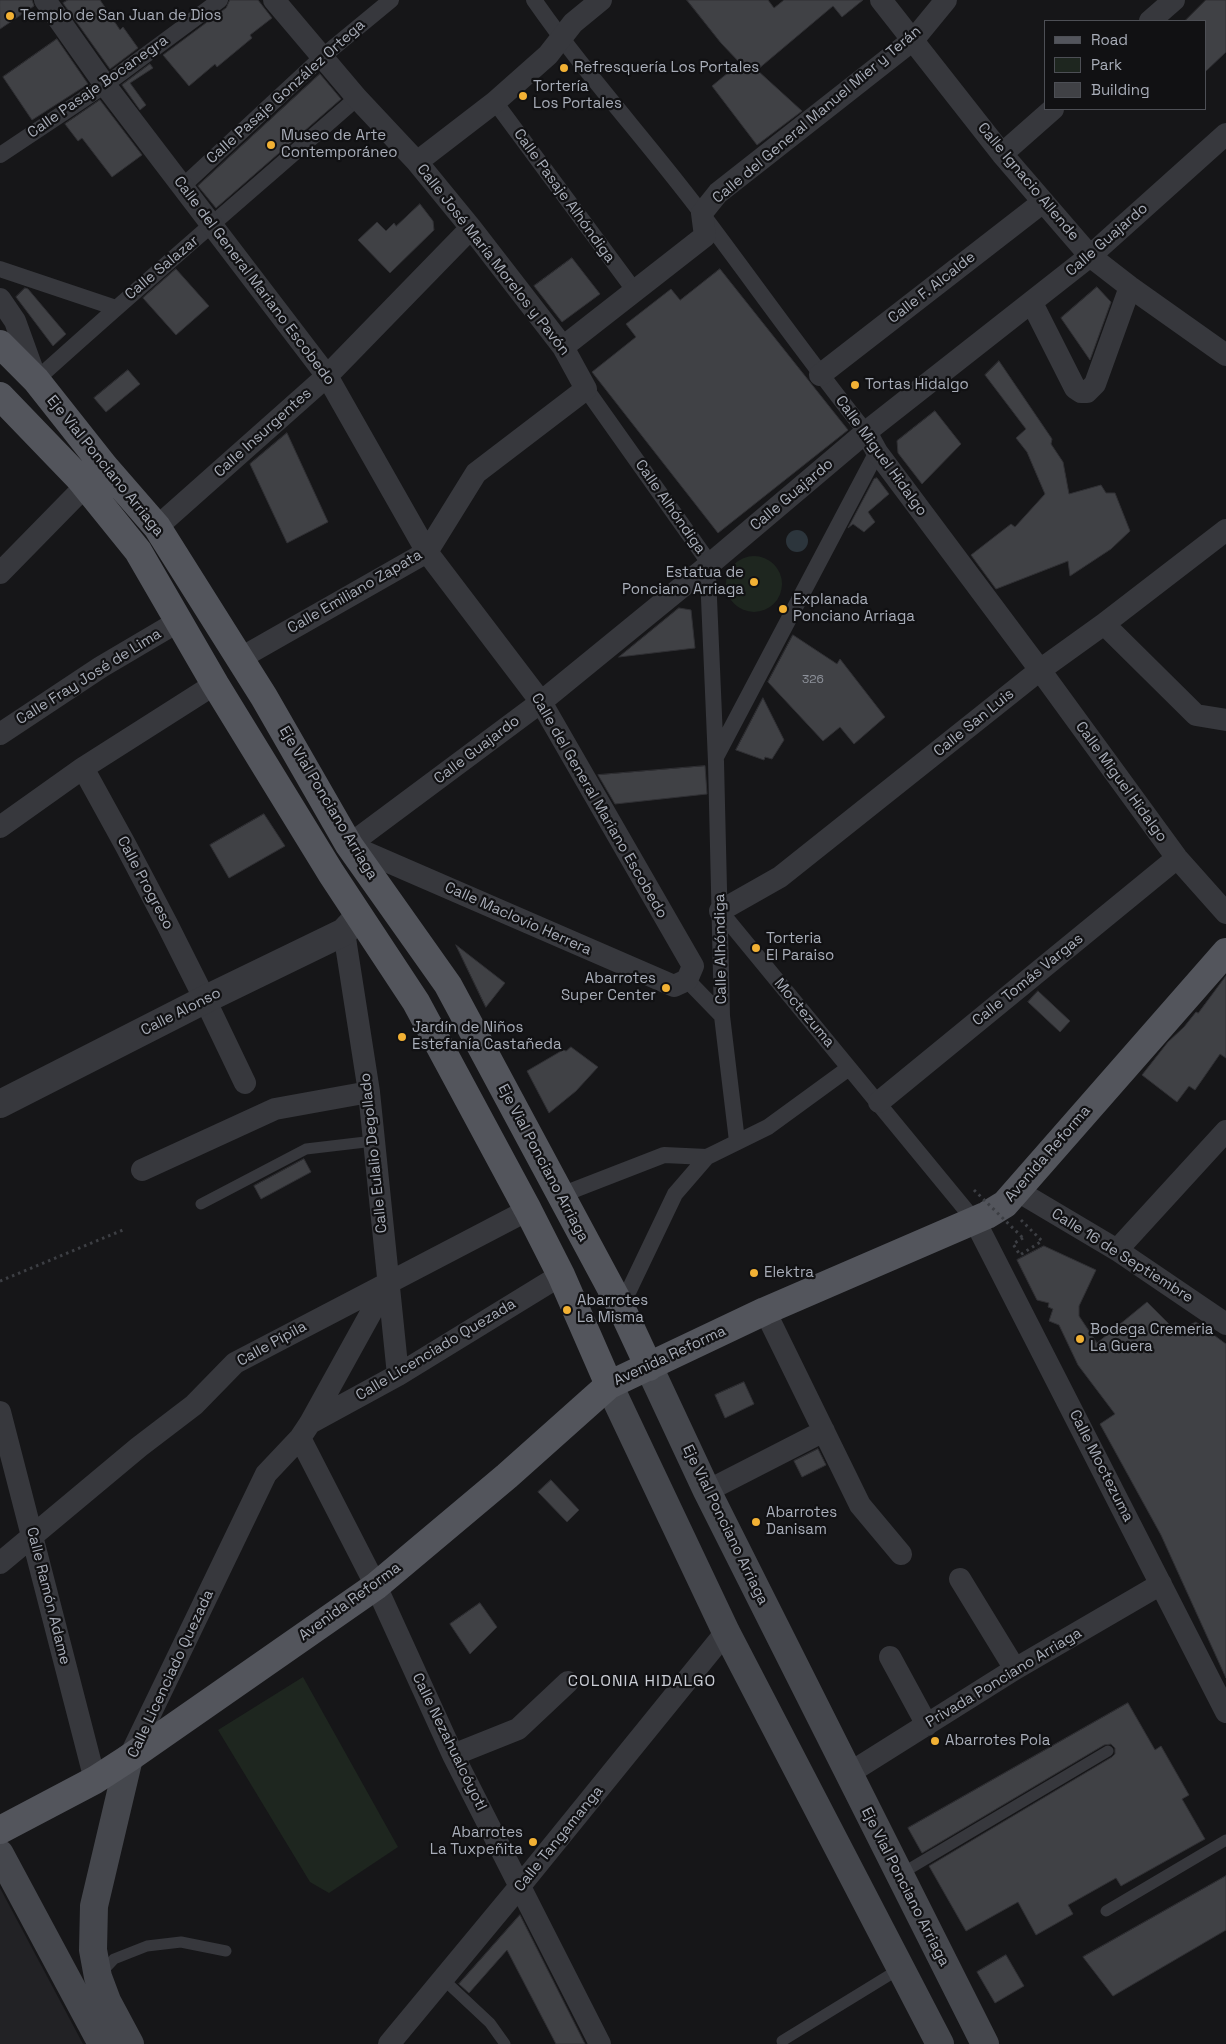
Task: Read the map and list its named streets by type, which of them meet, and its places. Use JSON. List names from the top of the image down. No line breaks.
{"streets":{"main road":["Eje Vial Ponciano Arriaga","Avenida Reforma","Calle Licenciado Quezada"],"street":["Calle Pasaje Bocanegra","Calle Pasaje González Ortega","Calle del General Manuel Mier y Terán","Calle Ignacio Allende","Calle Pasaje Alhóndiga","Calle Guajardo","Calle José María Morelos y Pavón","Calle Salazar","Calle del General Mariano Escobedo","Calle F. Alcalde","Calle Insurgentes","Calle Miguel Hidalgo","Calle Alhóndiga","Calle Emiliano Zapata","Calle Fray José de Lima","Calle San Luis","Calle Progreso","Calle Maclovio Herrera","Calle Tomás Vargas","Calle Alonso","Moctezuma","Calle Eulalio Degollado","Calle 16 de Septiembre","Calle Pípila","Calle Moctezuma","Calle Ramón Adame","Privada Ponciano Arriaga","Calle Nezahualcóyotl","Calle Tangamanga"]},"crossings":[["Calle Pasaje Bocanegra","Calle del General Mariano Escobedo"],["Calle Pasaje González Ortega","Calle José María Morelos y Pavón"],["Calle Pasaje González Ortega","Calle del General Mariano Escobedo"],["Calle del General Manuel Mier y Terán","Calle Ignacio Allende"],["Calle del General Manuel Mier y Terán","Calle Pasaje Alhóndiga"],["Calle del General Manuel Mier y Terán","Calle José María Morelos y Pavón"],["Calle del General Manuel Mier y Terán","Calle Miguel Hidalgo"],["Calle Ignacio Allende","Calle Guajardo"],["Calle Ignacio Allende","Calle F. Alcalde"],["Calle Guajardo","Calle del General Mariano Escobedo"],["Calle Guajardo","Calle Miguel Hidalgo"],["Calle Guajardo","Eje Vial Ponciano Arriaga"],["Calle Guajardo","Calle Alhóndiga"],["Calle Guajardo","Calle Maclovio Herrera"],["Calle José María Morelos y Pavón","Calle Salazar"],["Calle José María Morelos y Pavón","Calle Insurgentes"],["Calle José María Morelos y Pavón","Calle Alhóndiga"],["Calle José María Morelos y Pavón","Calle Emiliano Zapata"],["Calle Salazar","Calle del General Mariano Escobedo"],["Calle Salazar","Eje Vial Ponciano Arriaga"],["Calle del General Mariano Escobedo","Calle Insurgentes"],["Calle del General Mariano Escobedo","Calle Emiliano Zapata"],["Calle del General Mariano Escobedo","Calle Maclovio Herrera"],["Calle F. Alcalde","Calle Miguel Hidalgo"],["Calle Insurgentes","Eje Vial Ponciano Arriaga"],["Calle Miguel Hidalgo","Calle Alhóndiga"],["Calle Miguel Hidalgo","Calle San Luis"],["Calle Miguel Hidalgo","Calle Tomás Vargas"],["Eje Vial Ponciano Arriaga","Calle Emiliano Zapata"],["Eje Vial Ponciano Arriaga","Calle Fray José de Lima"],["Eje Vial Ponciano Arriaga","Calle Maclovio Herrera"],["Eje Vial Ponciano Arriaga","Calle Alonso"],["Eje Vial Ponciano Arriaga","Calle Eulalio Degollado"],["Eje Vial Ponciano Arriaga","Avenida Reforma"],["Eje Vial Ponciano Arriaga","Calle Pípila"],["Eje Vial Ponciano Arriaga","Calle Licenciado Quezada"],["Eje Vial Ponciano Arriaga","Privada Ponciano Arriaga"],["Eje Vial Ponciano Arriaga","Calle Tangamanga"],["Calle Alhóndiga","Calle Emiliano Zapata"],["Calle Alhóndiga","Calle San Luis"],["Calle Alhóndiga","Moctezuma"],["Calle San Luis","Moctezuma"],["Calle Progreso","Calle Alonso"],["Calle Alonso","Calle Eulalio Degollado"],["Calle Eulalio Degollado","Calle Pípila"],["Calle Eulalio Degollado","Calle Licenciado Quezada"],["Avenida Reforma","Calle 16 de Septiembre"],["Avenida Reforma","Calle Licenciado Quezada"],["Avenida Reforma","Calle Moctezuma"],["Avenida Reforma","Calle Ramón Adame"],["Avenida Reforma","Calle Nezahualcóyotl"],["Calle Pípila","Calle Licenciado Quezada"],["Calle Pípila","Calle Ramón Adame"],["Calle Licenciado Quezada","Calle Nezahualcóyotl"],["Calle Moctezuma","Privada Ponciano Arriaga"],["Calle Nezahualcóyotl","Calle Tangamanga"]],"districts":["COLONIA HIDALGO"],"places":["Templo de San Juan de Dios","Refresquería Los Portales","Tortería Los Portales","Museo de Arte Contemporáneo","Tortas Hidalgo","Estatua de Ponciano Arriaga","Explanada Ponciano Arriaga","Torteria El Paraiso","Abarrotes Super Center","Jardín de Niños Estefanía Castañeda","Elektra","Abarrotes La Misma","Bodega Cremeria La Guera","Abarrotes Danisam","Abarrotes Pola","Abarrotes La Tuxpeñita"],"house_numbers":["326"],"legend":["Road","Park","Building"]}
